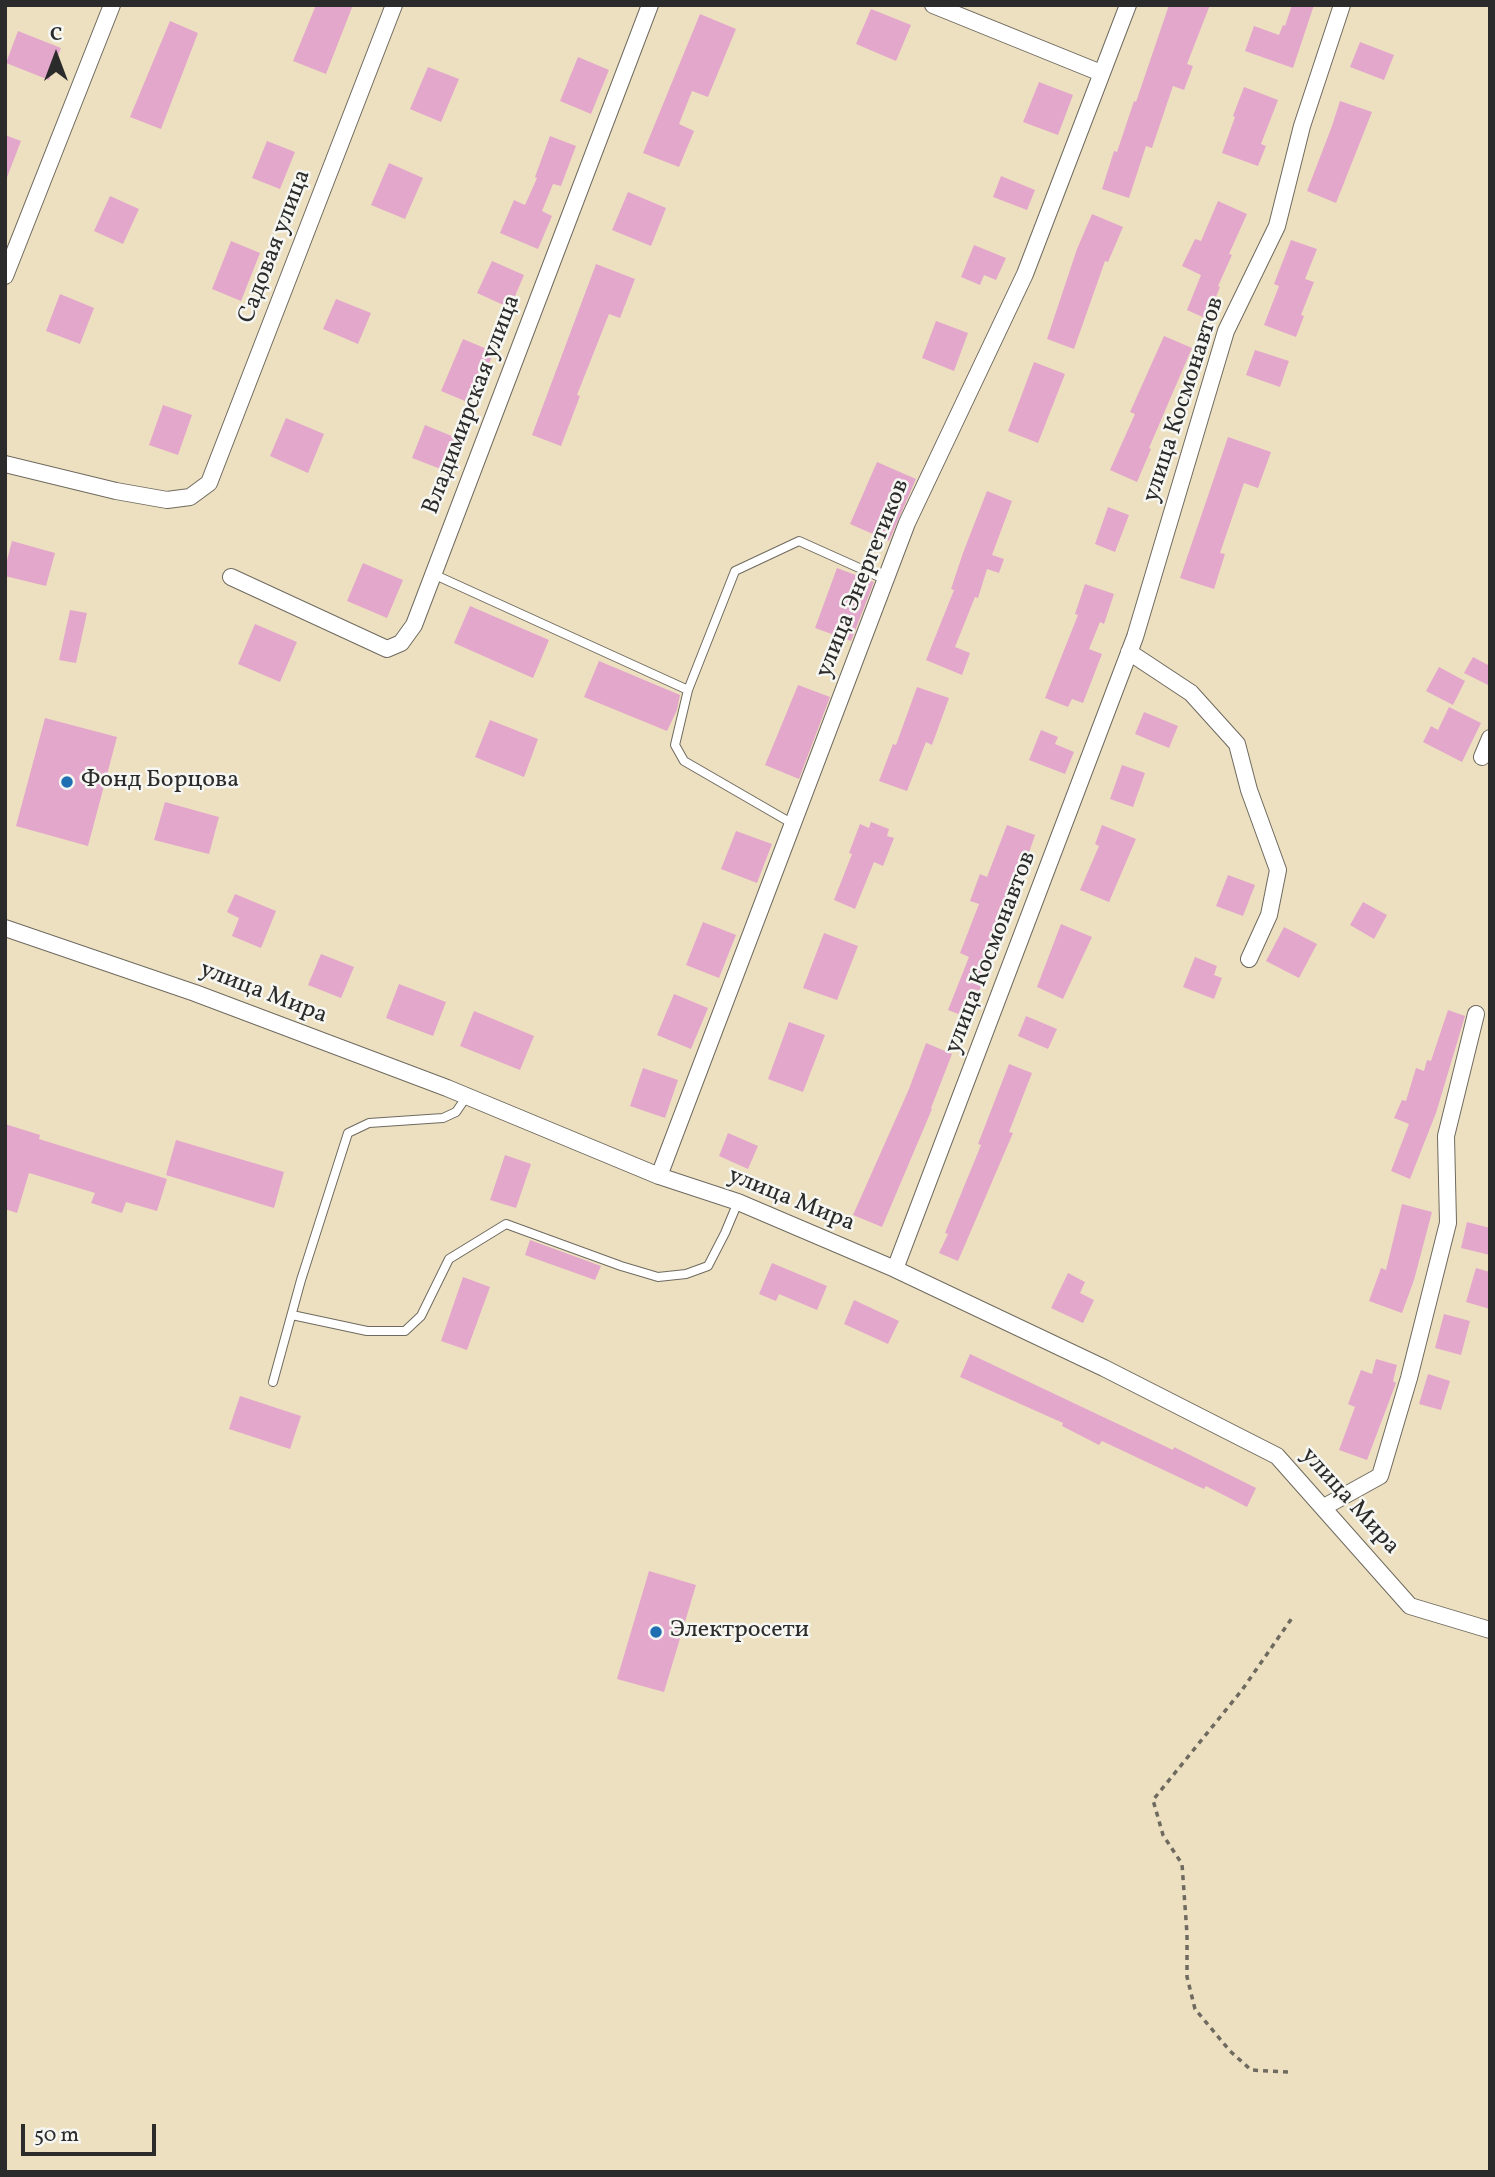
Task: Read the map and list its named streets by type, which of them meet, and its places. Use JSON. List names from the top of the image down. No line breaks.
{"streets":{"street":["Садовая улица","улица Космонавтов","Владимирская улица","улица Энергетиков","улица Мира"]},"crossings":[["улица Космонавтов","улица Мира"],["улица Энергетиков","улица Мира"]],"places":["Фонд Борцова","Электросети"],"scale_bar":"50 m","north":"top"}
